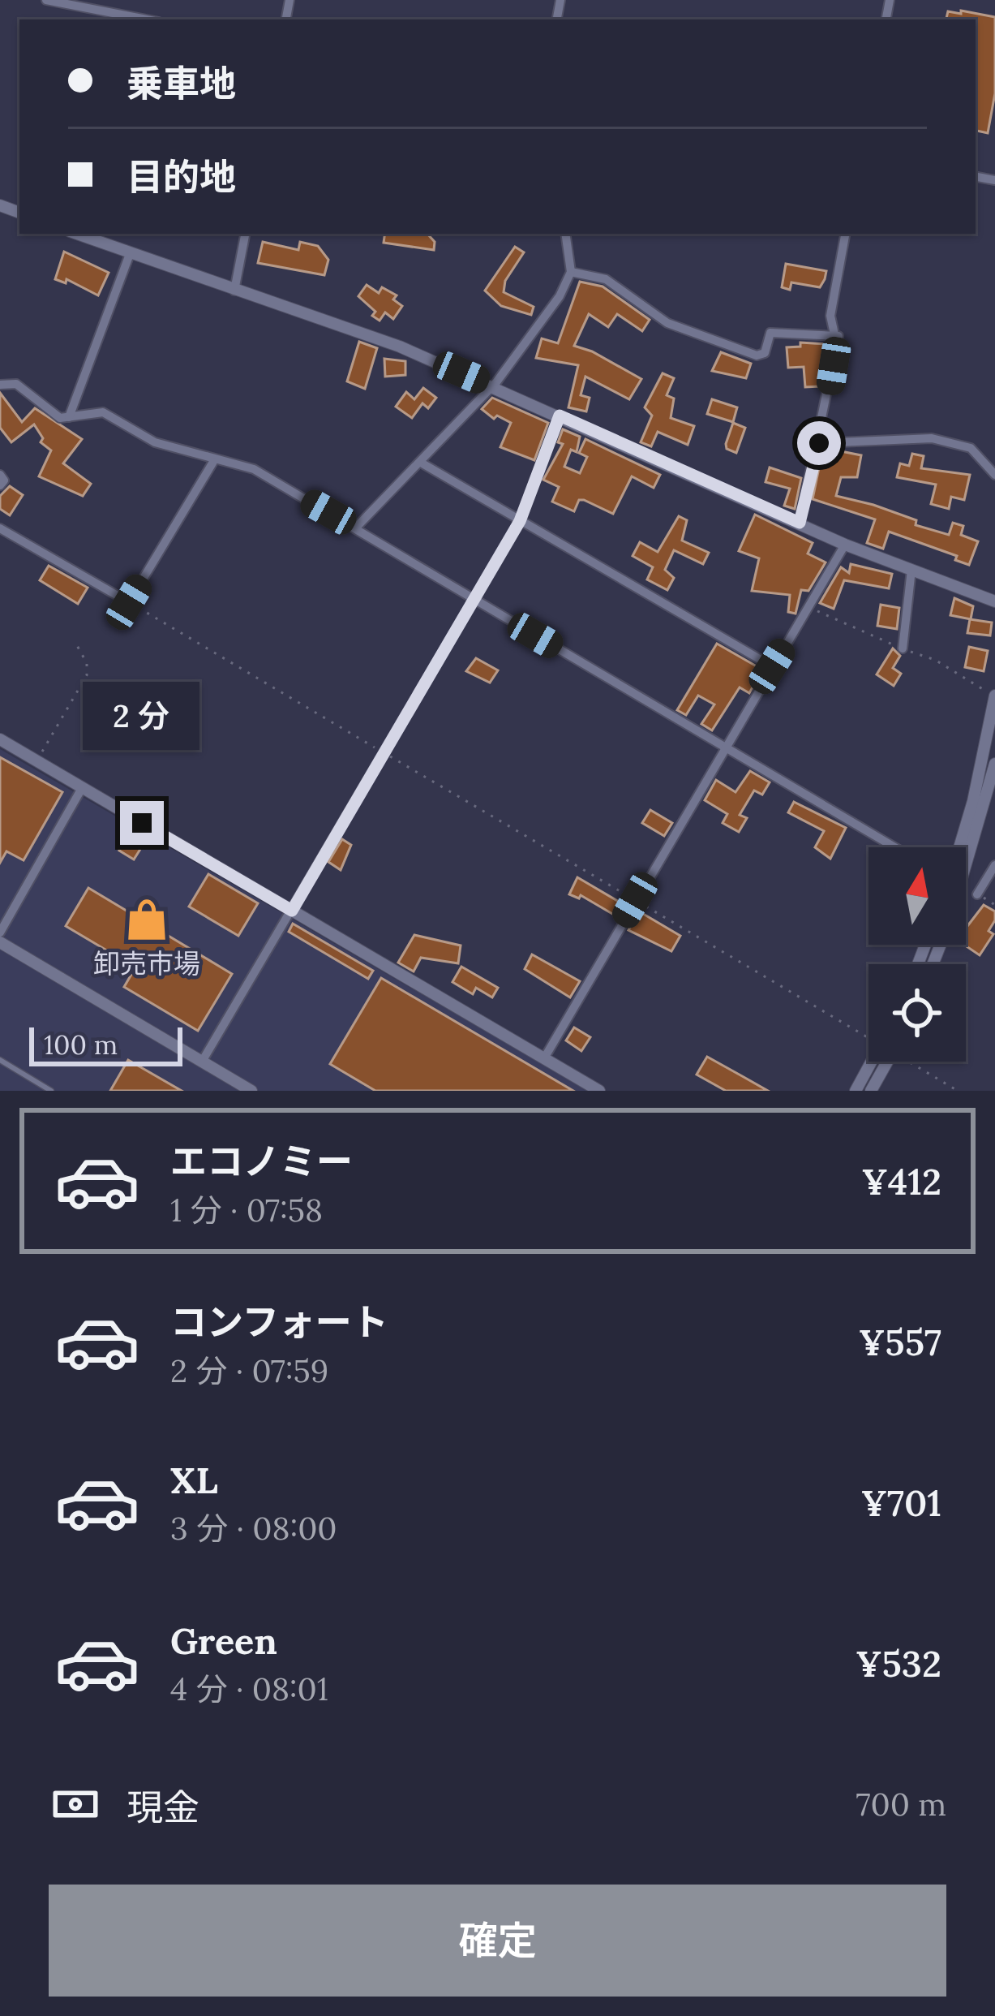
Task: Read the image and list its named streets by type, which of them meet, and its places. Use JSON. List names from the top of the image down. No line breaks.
{"places":{"shop":["卸売市場"]},"scale_bar":"100 m","north":"top","page":{"banner":["乗車地","目的地"],"bubble":"2 分","scale":"100 m","list":[{"name":"エコノミー","note":"1 分 · 07:58","value":"¥412"},{"name":"コンフォート","note":"2 分 · 07:59","value":"¥557"},{"name":"XL","note":"3 分 · 08:00","value":"¥701"},{"name":"Green","note":"4 分 · 08:01","value":"¥532"}],"pay":["現金","700 m"],"buttons":"確定"}}
